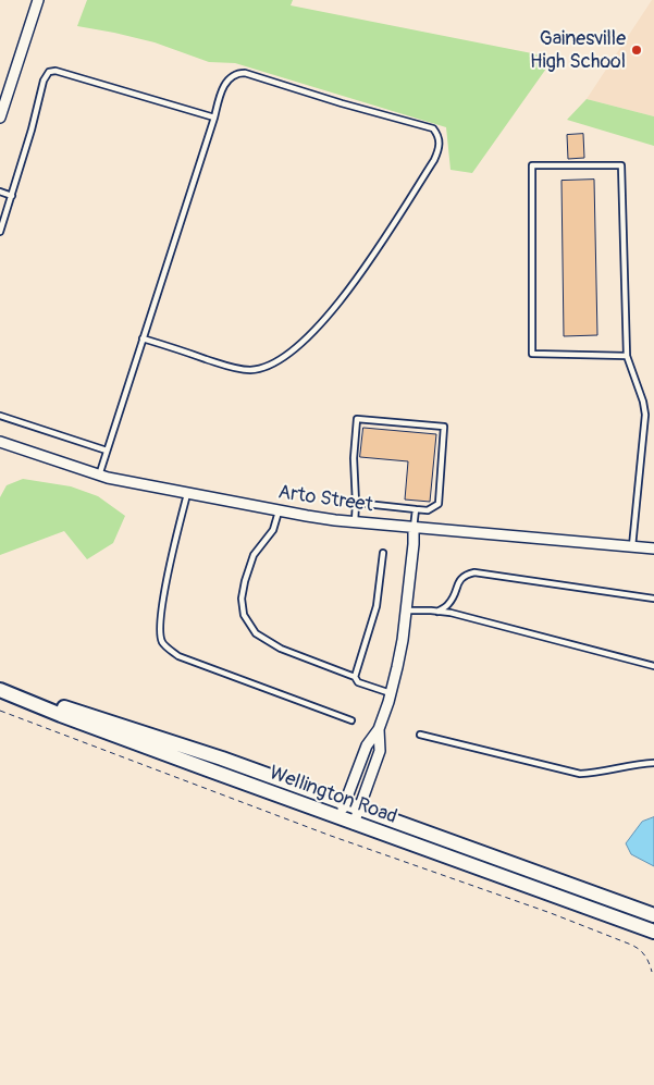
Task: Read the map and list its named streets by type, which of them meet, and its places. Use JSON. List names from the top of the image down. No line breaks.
{"streets":{"main road":["Wellington Road"],"street":["Arto Street"]},"places":["Gainesville High School"]}
